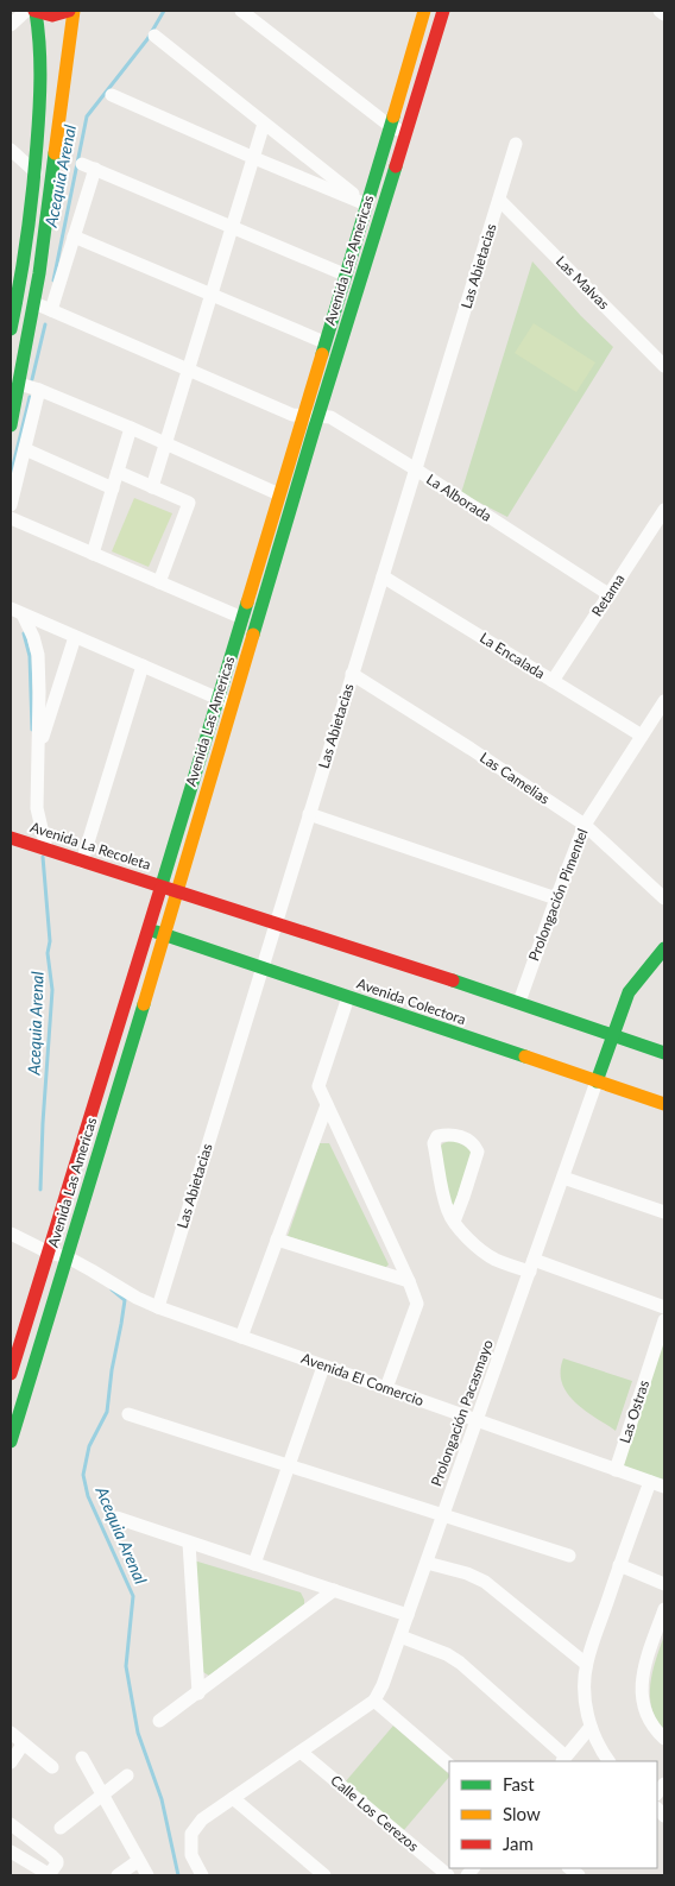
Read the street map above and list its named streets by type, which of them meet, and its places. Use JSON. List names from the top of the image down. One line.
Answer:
{"streets":{"street":["Avenida Las Americas","Las Abietacias","Las Malvas","La Alborada","Retama","La Encalada","Las Camelias","Avenida La Recoleta","Prolongación Pimentel","Avenida Colectora","Avenida El Comercio","Las Ostras","Prolongación Pacasmayo","Calle Los Cerezos"]},"crossings":[["Avenida Las Americas","La Alborada"],["Avenida Las Americas","Avenida La Recoleta"],["Avenida Las Americas","Avenida Colectora"],["Avenida Las Americas","Avenida El Comercio"],["Las Abietacias","Las Malvas"],["Las Abietacias","La Alborada"],["Las Abietacias","La Encalada"],["Las Abietacias","Las Camelias"],["Las Abietacias","Avenida Colectora"],["Las Abietacias","Avenida El Comercio"],["La Alborada","Retama"],["Retama","La Encalada"],["La Encalada","Prolongación Pimentel"],["Las Camelias","Prolongación Pimentel"],["Avenida Colectora","Prolongación Pacasmayo"],["Avenida El Comercio","Las Ostras"],["Avenida El Comercio","Prolongación Pacasmayo"]],"water":["Acequia Arenal"],"legend":["Fast","Slow","Jam"]}
